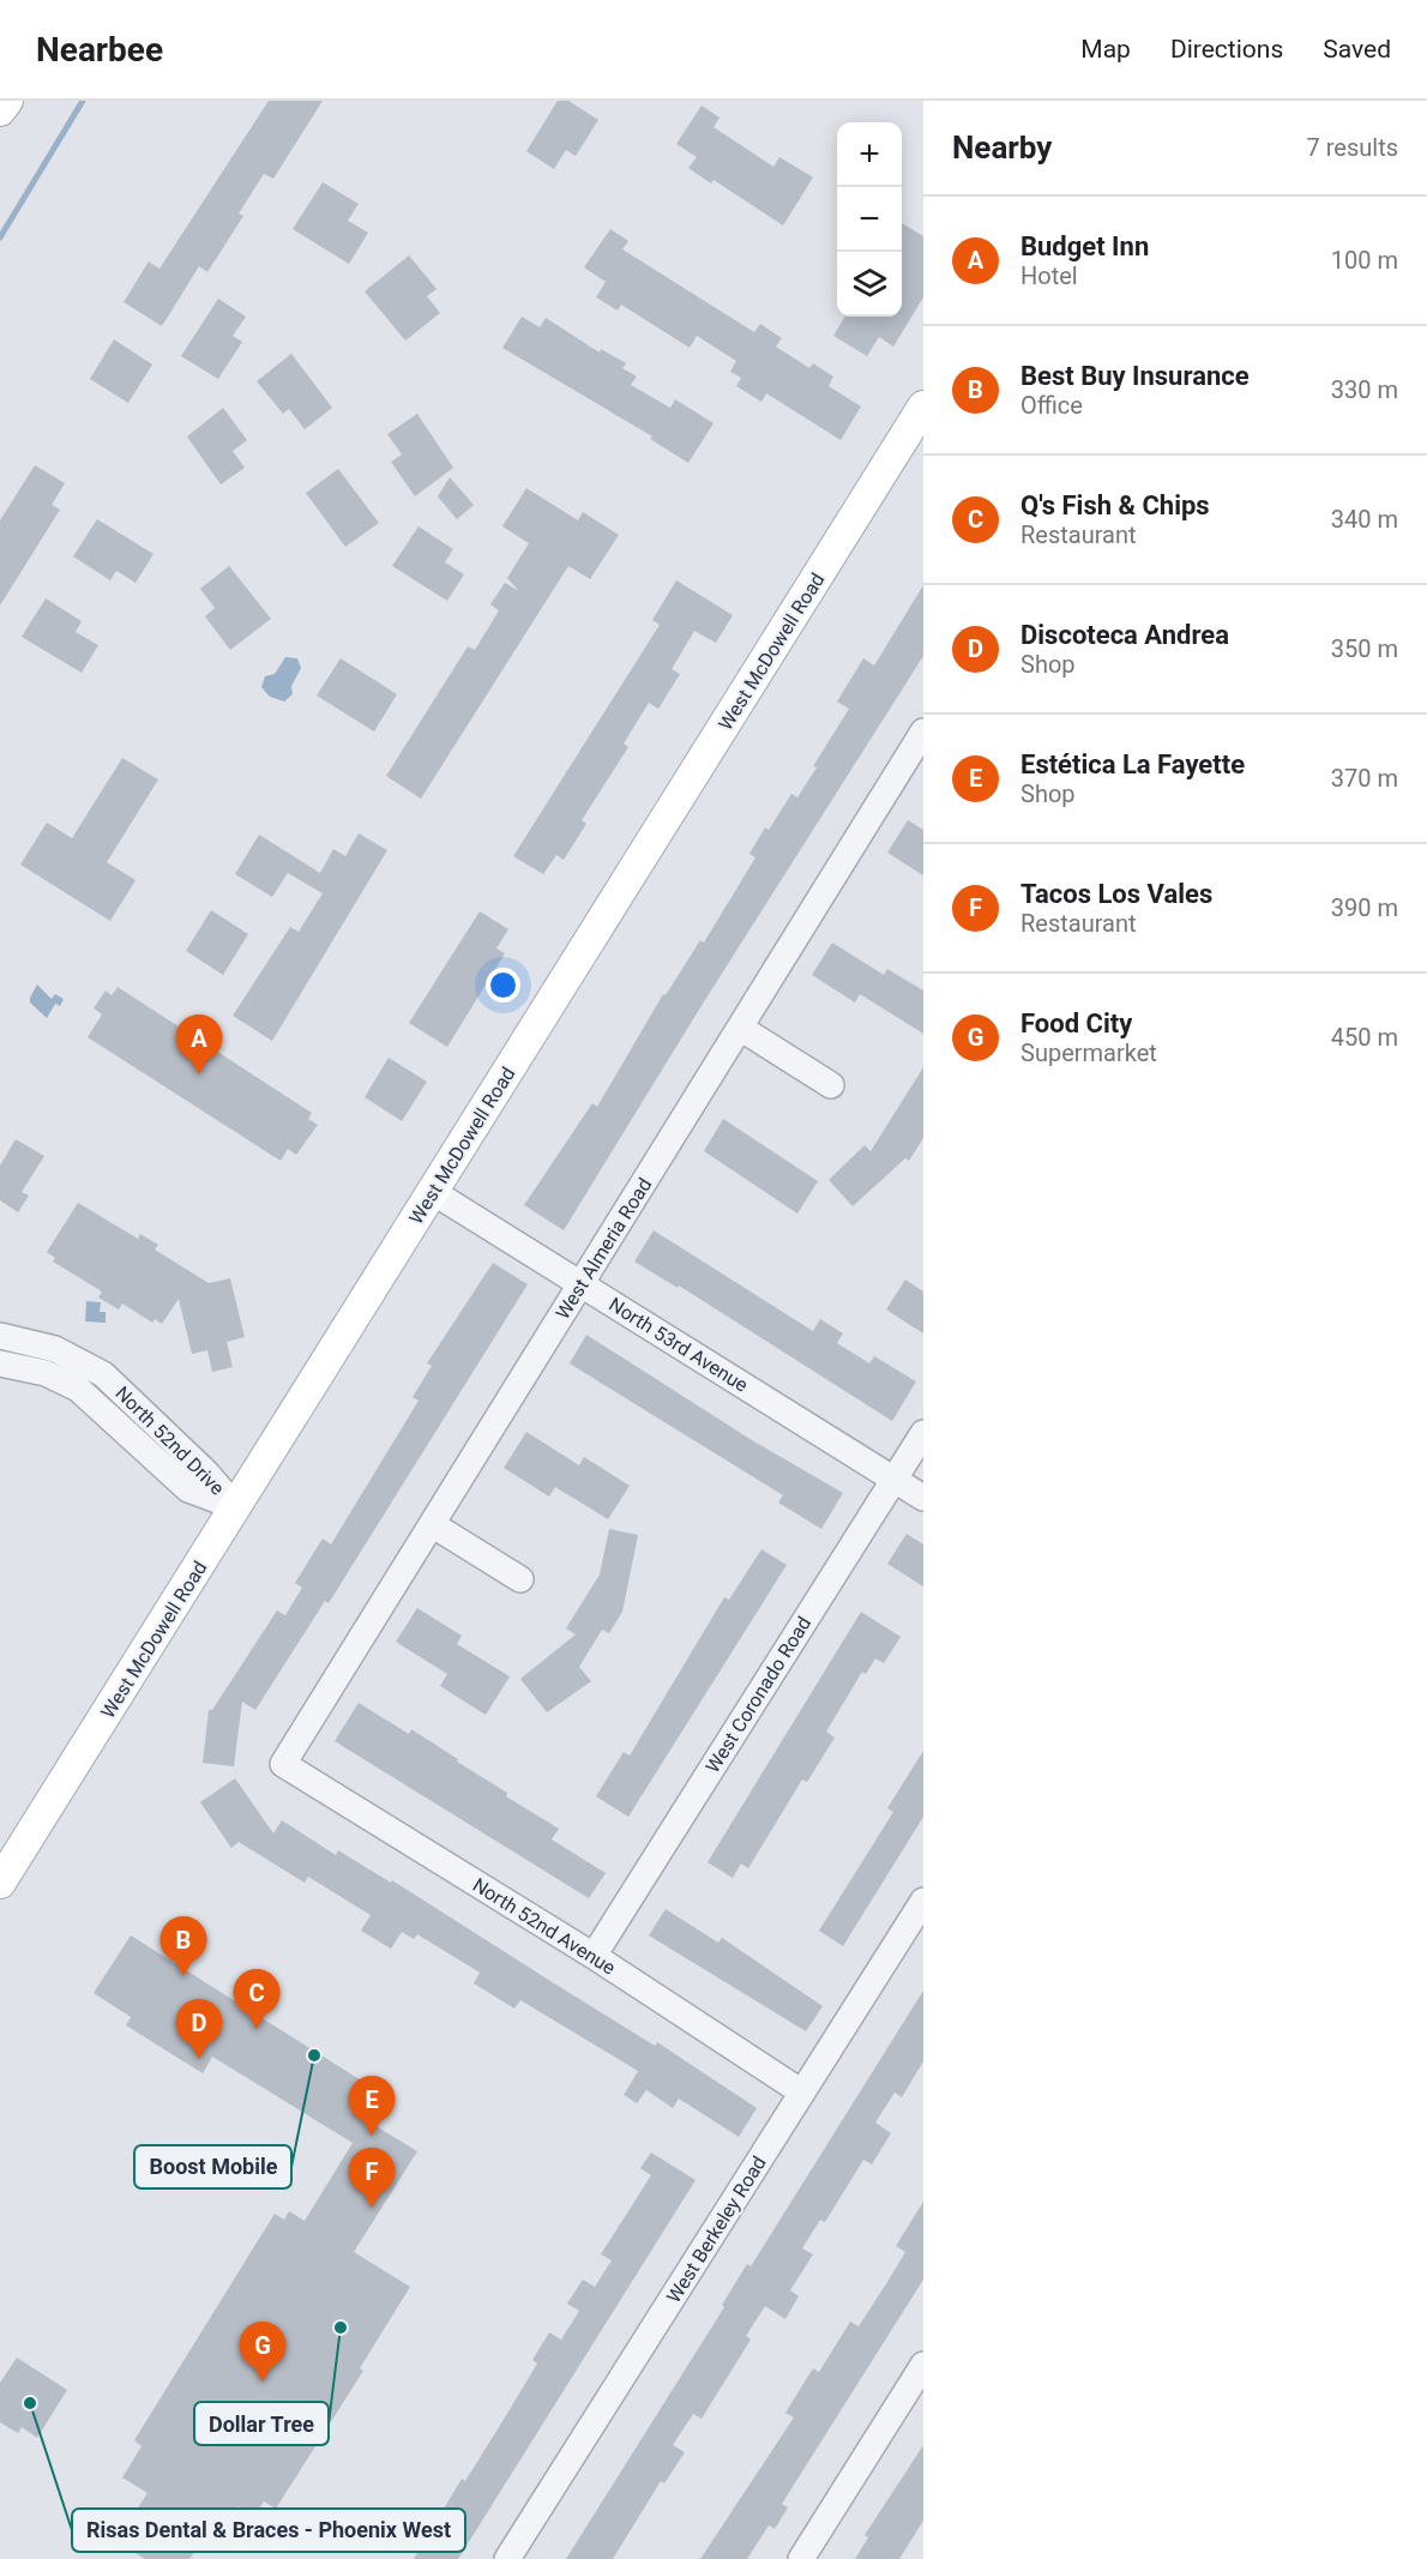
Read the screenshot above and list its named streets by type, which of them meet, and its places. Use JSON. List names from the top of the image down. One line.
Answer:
{"streets":{"main road":["West McDowell Road"],"street":["West Almeria Road","North 53rd Avenue","North 52nd Drive","West Coronado Road","North 52nd Avenue","West Berkeley Road"]},"crossings":[["West McDowell Road","North 53rd Avenue"],["West McDowell Road","North 52nd Drive"],["West Almeria Road","North 53rd Avenue"],["West Almeria Road","North 52nd Avenue"],["North 53rd Avenue","West Coronado Road"],["West Coronado Road","North 52nd Avenue"],["North 52nd Avenue","West Berkeley Road"]],"places":["Boost Mobile","Dollar Tree","Risas Dental & Braces - Phoenix West"],"page":{"header":"Nearbee","nav":["Map","Directions","Saved"],"heading":["Nearby","7 results"],"map_buttons":["+","−"],"list":[{"mark":"A","name":"Budget Inn","note":"Hotel","value":"100 m"},{"mark":"B","name":"Best Buy Insurance","note":"Office","value":"330 m"},{"mark":"C","name":"Q's Fish & Chips","note":"Restaurant","value":"340 m"},{"mark":"D","name":"Discoteca Andrea","note":"Shop","value":"350 m"},{"mark":"E","name":"Estética La Fayette","note":"Shop","value":"370 m"},{"mark":"F","name":"Tacos Los Vales","note":"Restaurant","value":"390 m"},{"mark":"G","name":"Food City","note":"Supermarket","value":"450 m"}],"pins":["A","B","C","D","E","F","G"]}}
